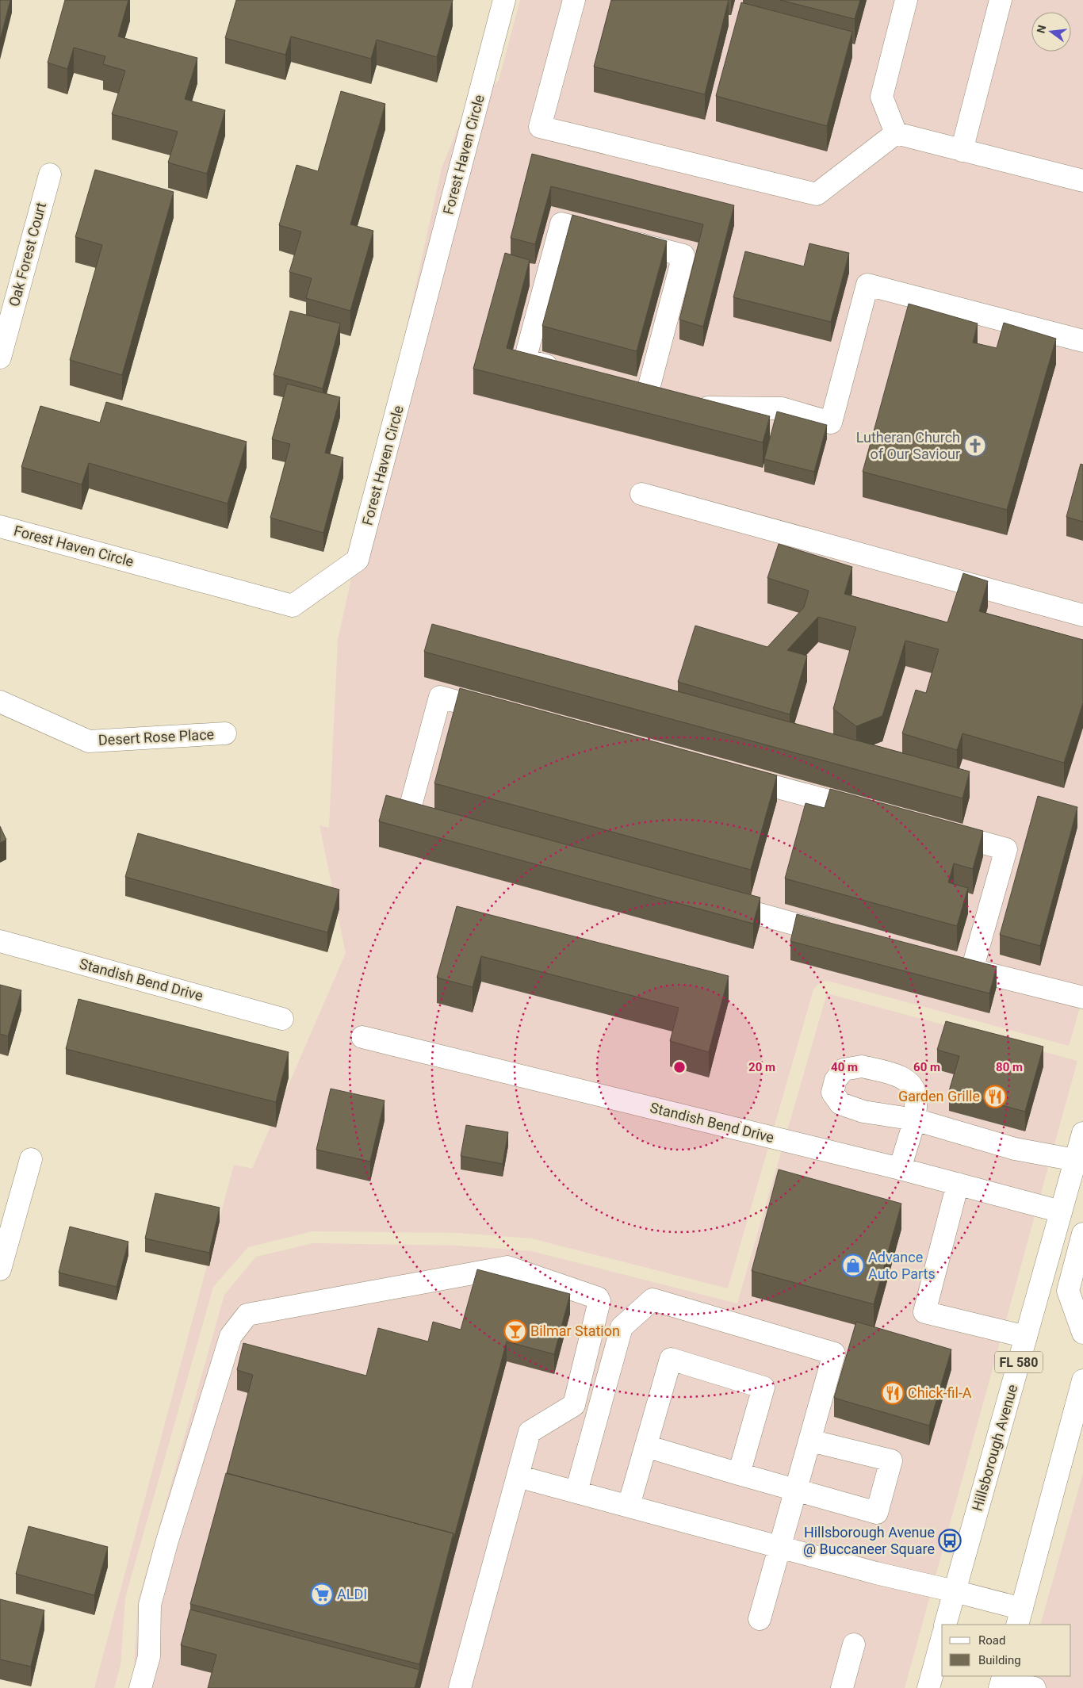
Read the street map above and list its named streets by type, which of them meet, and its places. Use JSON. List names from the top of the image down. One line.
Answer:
{"streets":{"street":["Forest Haven Circle","Oak Forest Court","Desert Rose Place","Standish Bend Drive","FL 580","Hillsborough Avenue"]},"crossings":[["Standish Bend Drive","Hillsborough Avenue"]],"places":{"church":["Lutheran Church of Our Saviour"],"restaurant":["Garden Grille","Chick-fil-A"],"shop":["Advance Auto Parts"],"bar":["Bilmar Station"],"bus stop":["Hillsborough Avenue @ Buccaneer Square"],"supermarket":["ALDI"]},"legend":["Road","Building"],"north":"left","rings":["20 m","40 m","60 m","80 m"]}
